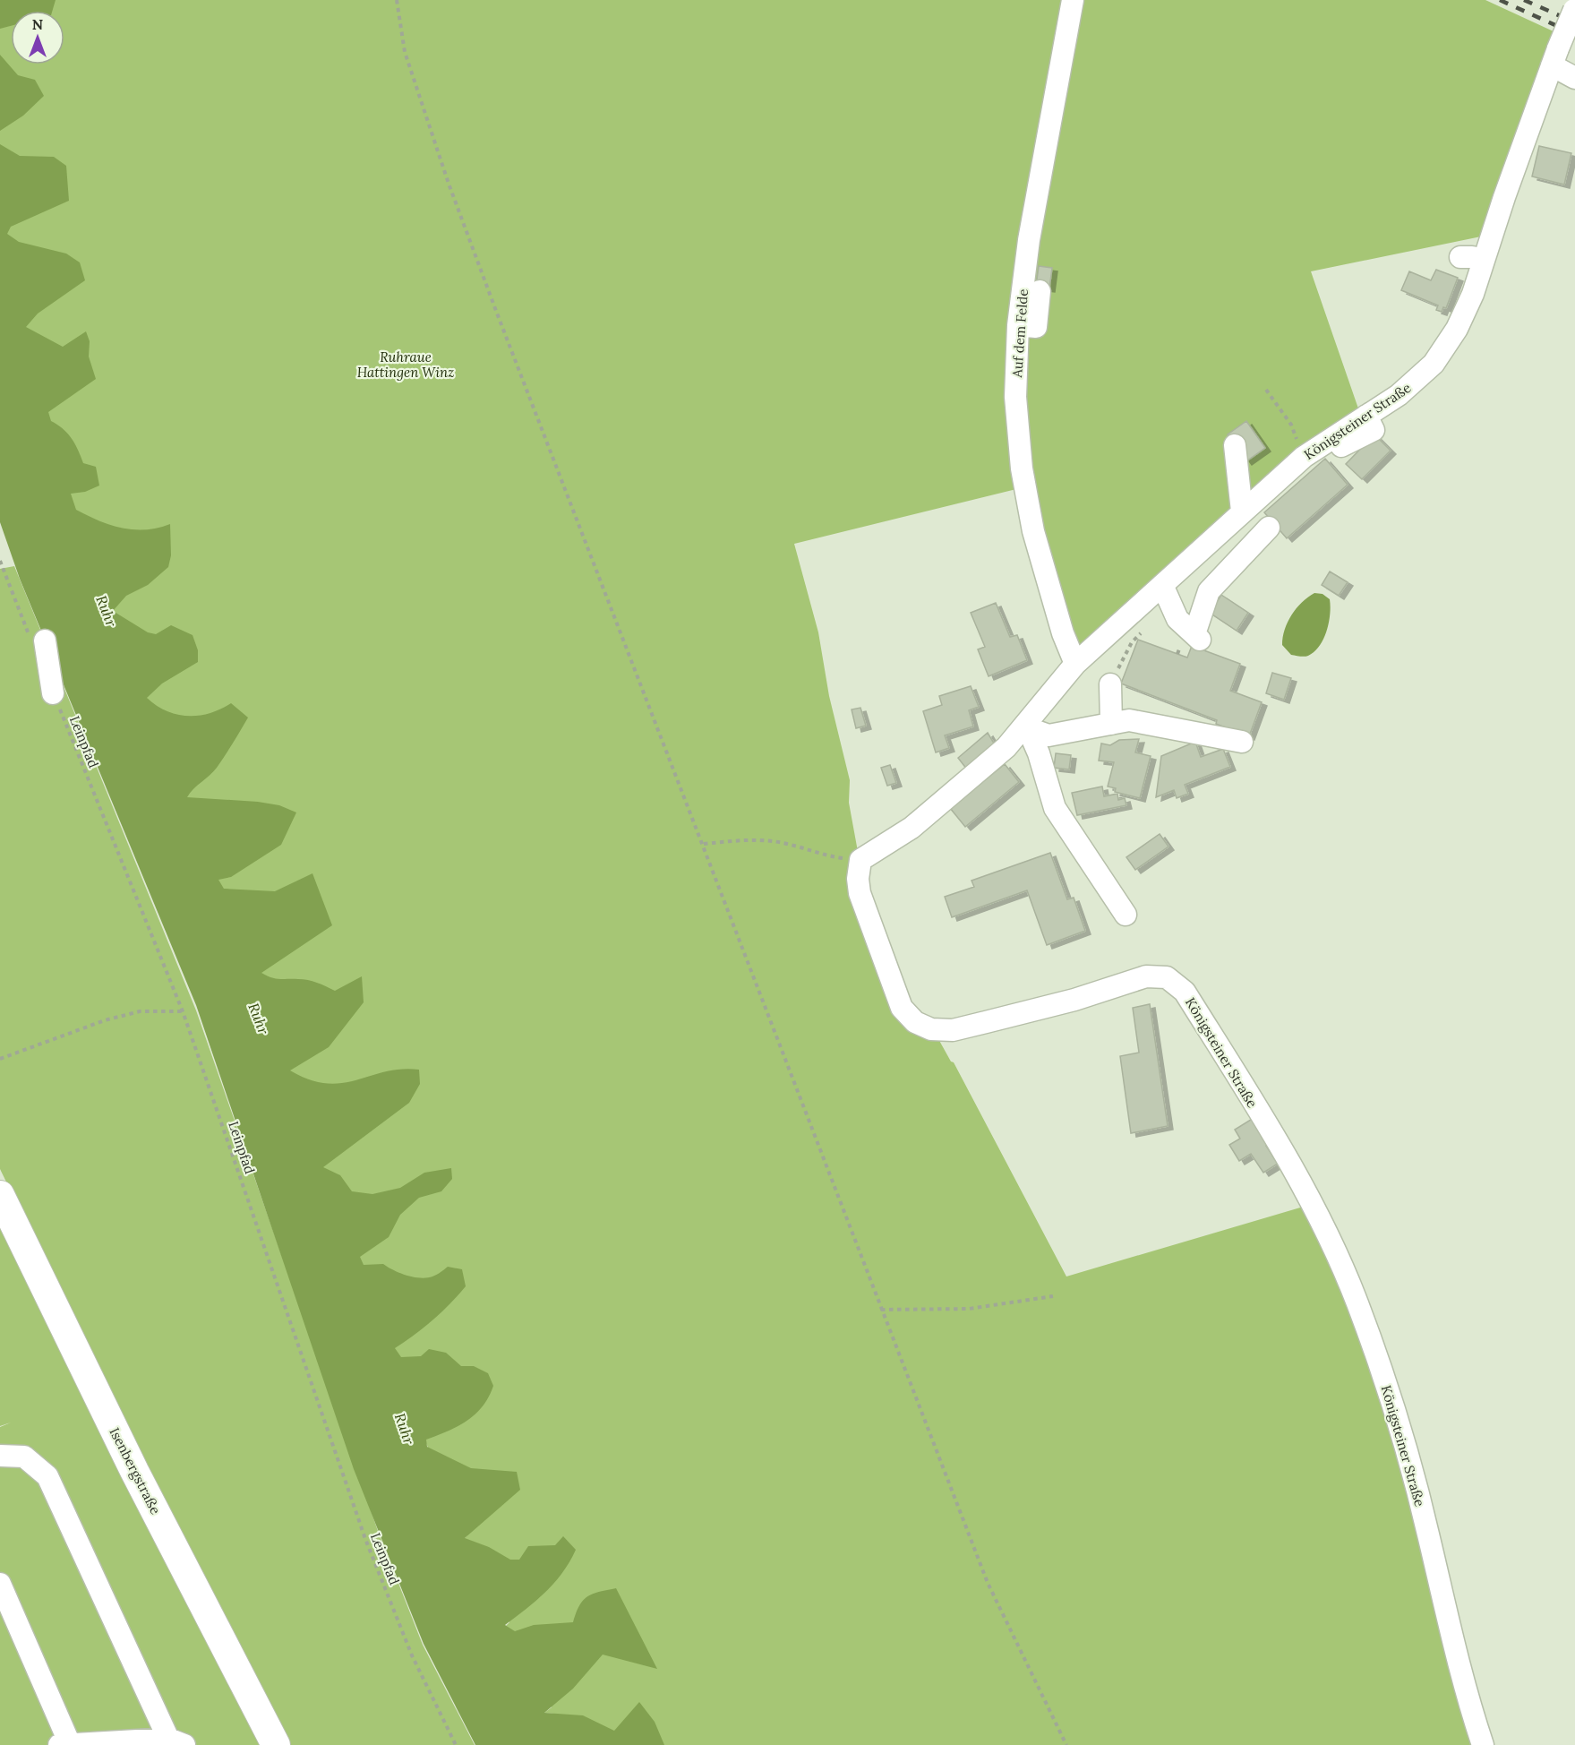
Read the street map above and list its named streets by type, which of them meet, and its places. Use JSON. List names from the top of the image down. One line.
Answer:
{"streets":{"main road":["Isenbergstraße"],"street":["Auf dem Felde","Königsteiner Straße"],"path":["Leinpfad"]},"crossings":[["Auf dem Felde","Königsteiner Straße"]],"water":["Ruhr"],"parks":["Ruhraue Hattingen Winz"],"north":"top"}
